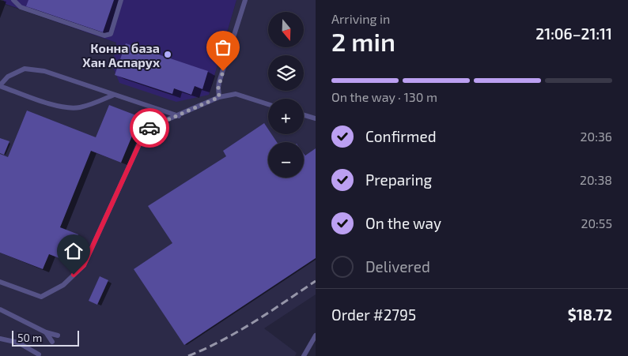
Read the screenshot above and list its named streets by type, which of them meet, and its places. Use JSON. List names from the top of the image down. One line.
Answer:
{"places":["Конна база Хан Аспарух"],"scale_bar":"50 m","north":"bottom","page":{"heading":["2 min","Arriving in","21:06–21:11"],"panel":["Order #2795","$18.72"],"map_buttons":["+","−"],"bar":"On the way · 130 m","list":[["Confirmed","20:36"],["Preparing","20:38"],["On the way","20:55"],"Delivered"],"scale":"50 m"}}
